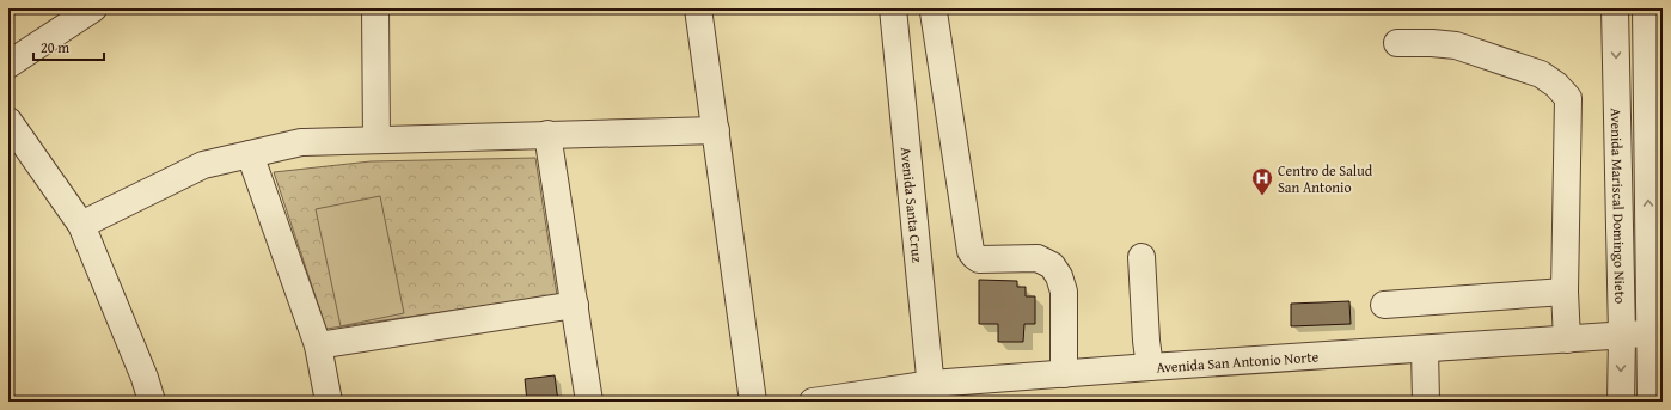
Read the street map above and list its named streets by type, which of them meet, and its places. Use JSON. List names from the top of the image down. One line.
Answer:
{"streets":{"street":["Avenida Santa Cruz","Avenida Mariscal Domingo Nieto","Avenida San Antonio Norte"]},"crossings":[["Avenida Santa Cruz","Avenida San Antonio Norte"],["Avenida Mariscal Domingo Nieto","Avenida San Antonio Norte"]],"places":{"hospital":["Centro de Salud San Antonio"]},"scale_bar":"20 m"}
